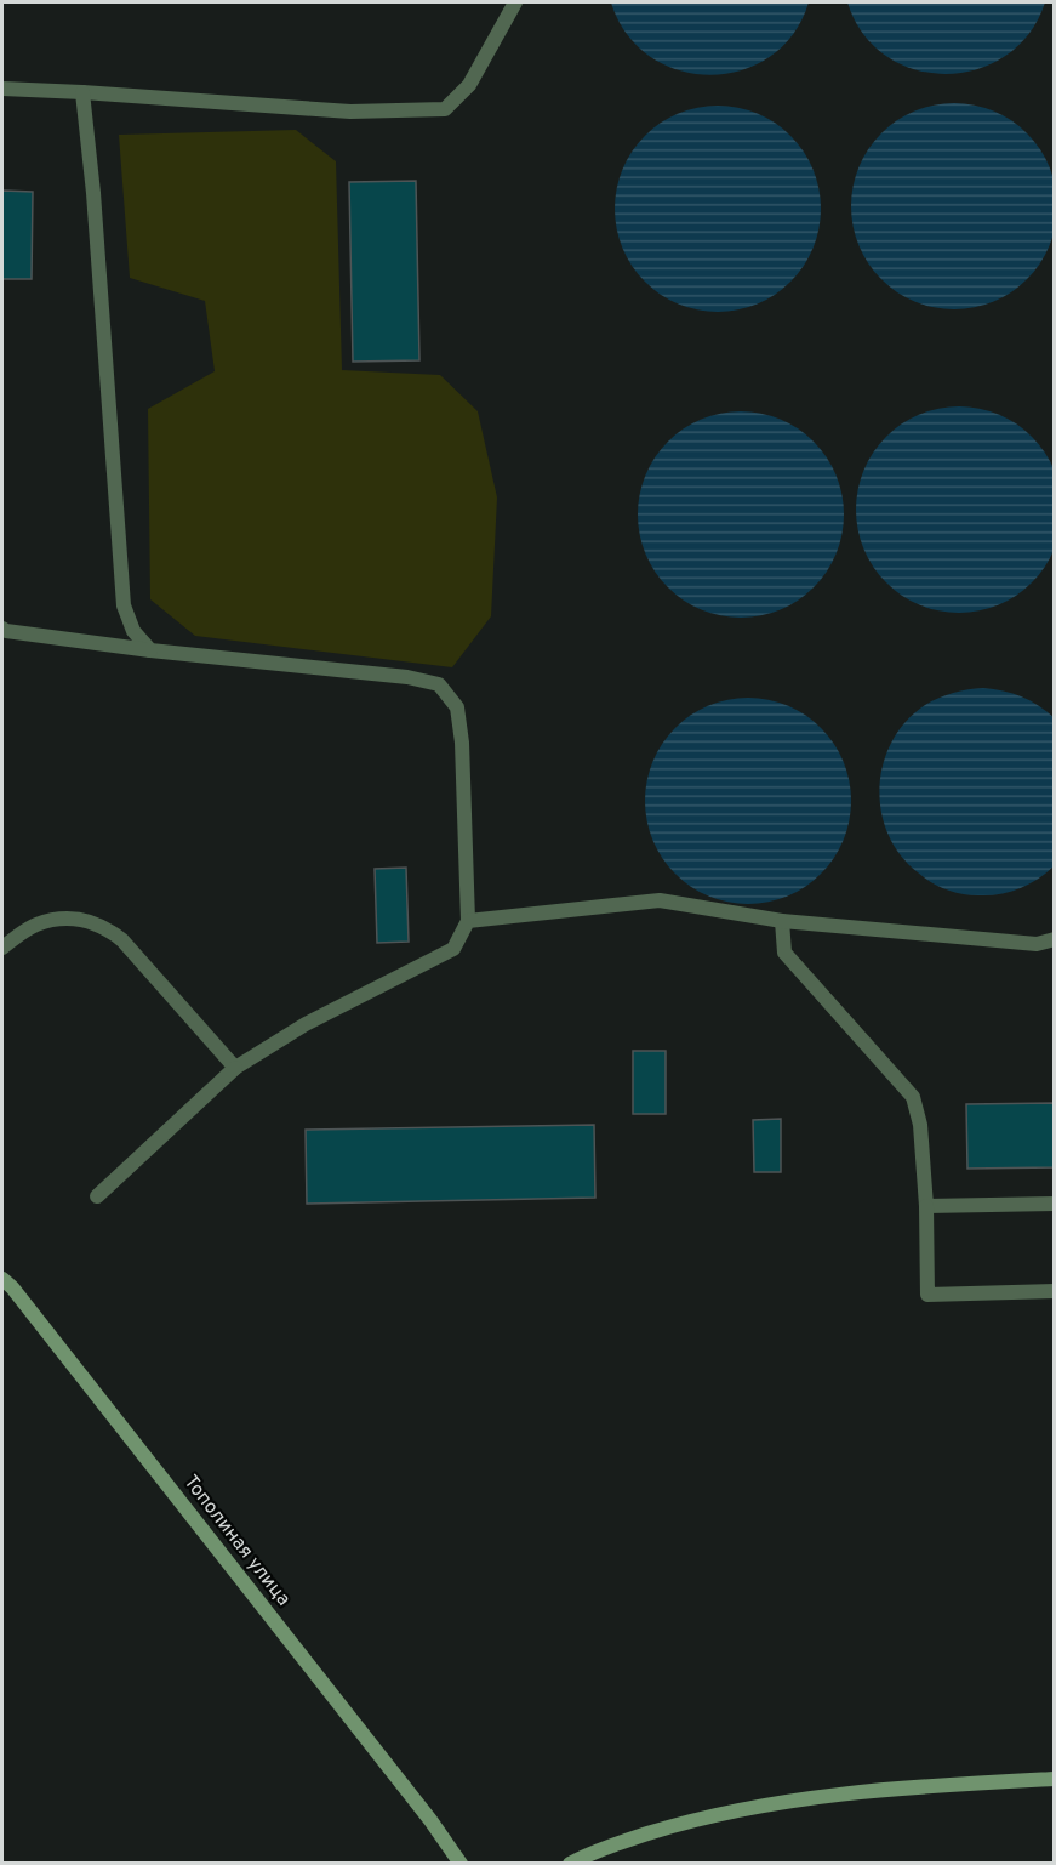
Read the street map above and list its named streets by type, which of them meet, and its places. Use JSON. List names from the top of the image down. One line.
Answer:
{"streets":{"main road":["Тополиная улица"]}}
